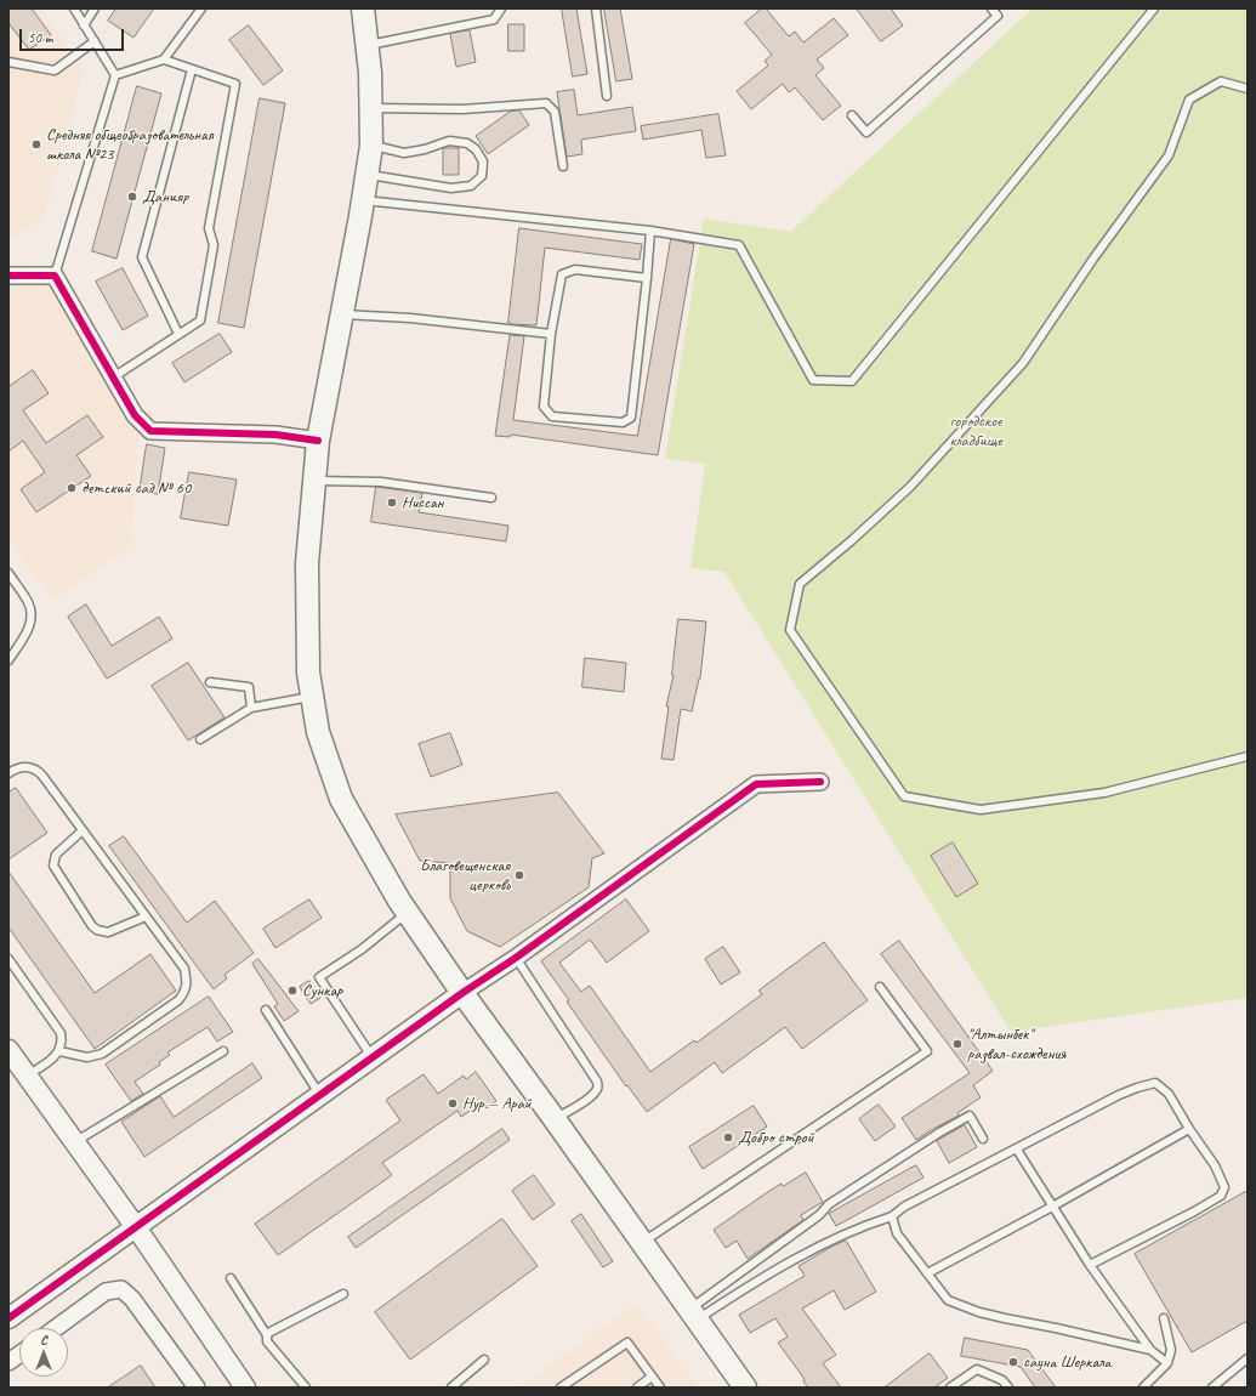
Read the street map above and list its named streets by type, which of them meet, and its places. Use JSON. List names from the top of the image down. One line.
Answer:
{"parks":["городское кладбище"],"places":["Средняя общеобразовательная школа №23","Данияр","детский сад № 60","Ниссан","Благовещенская церковь","Сункар","\"Алтынбек\" развал-схождения","Нур — Арай","Добро строй","сауна Шеркала"],"scale_bar":"50 m","north":"top"}
